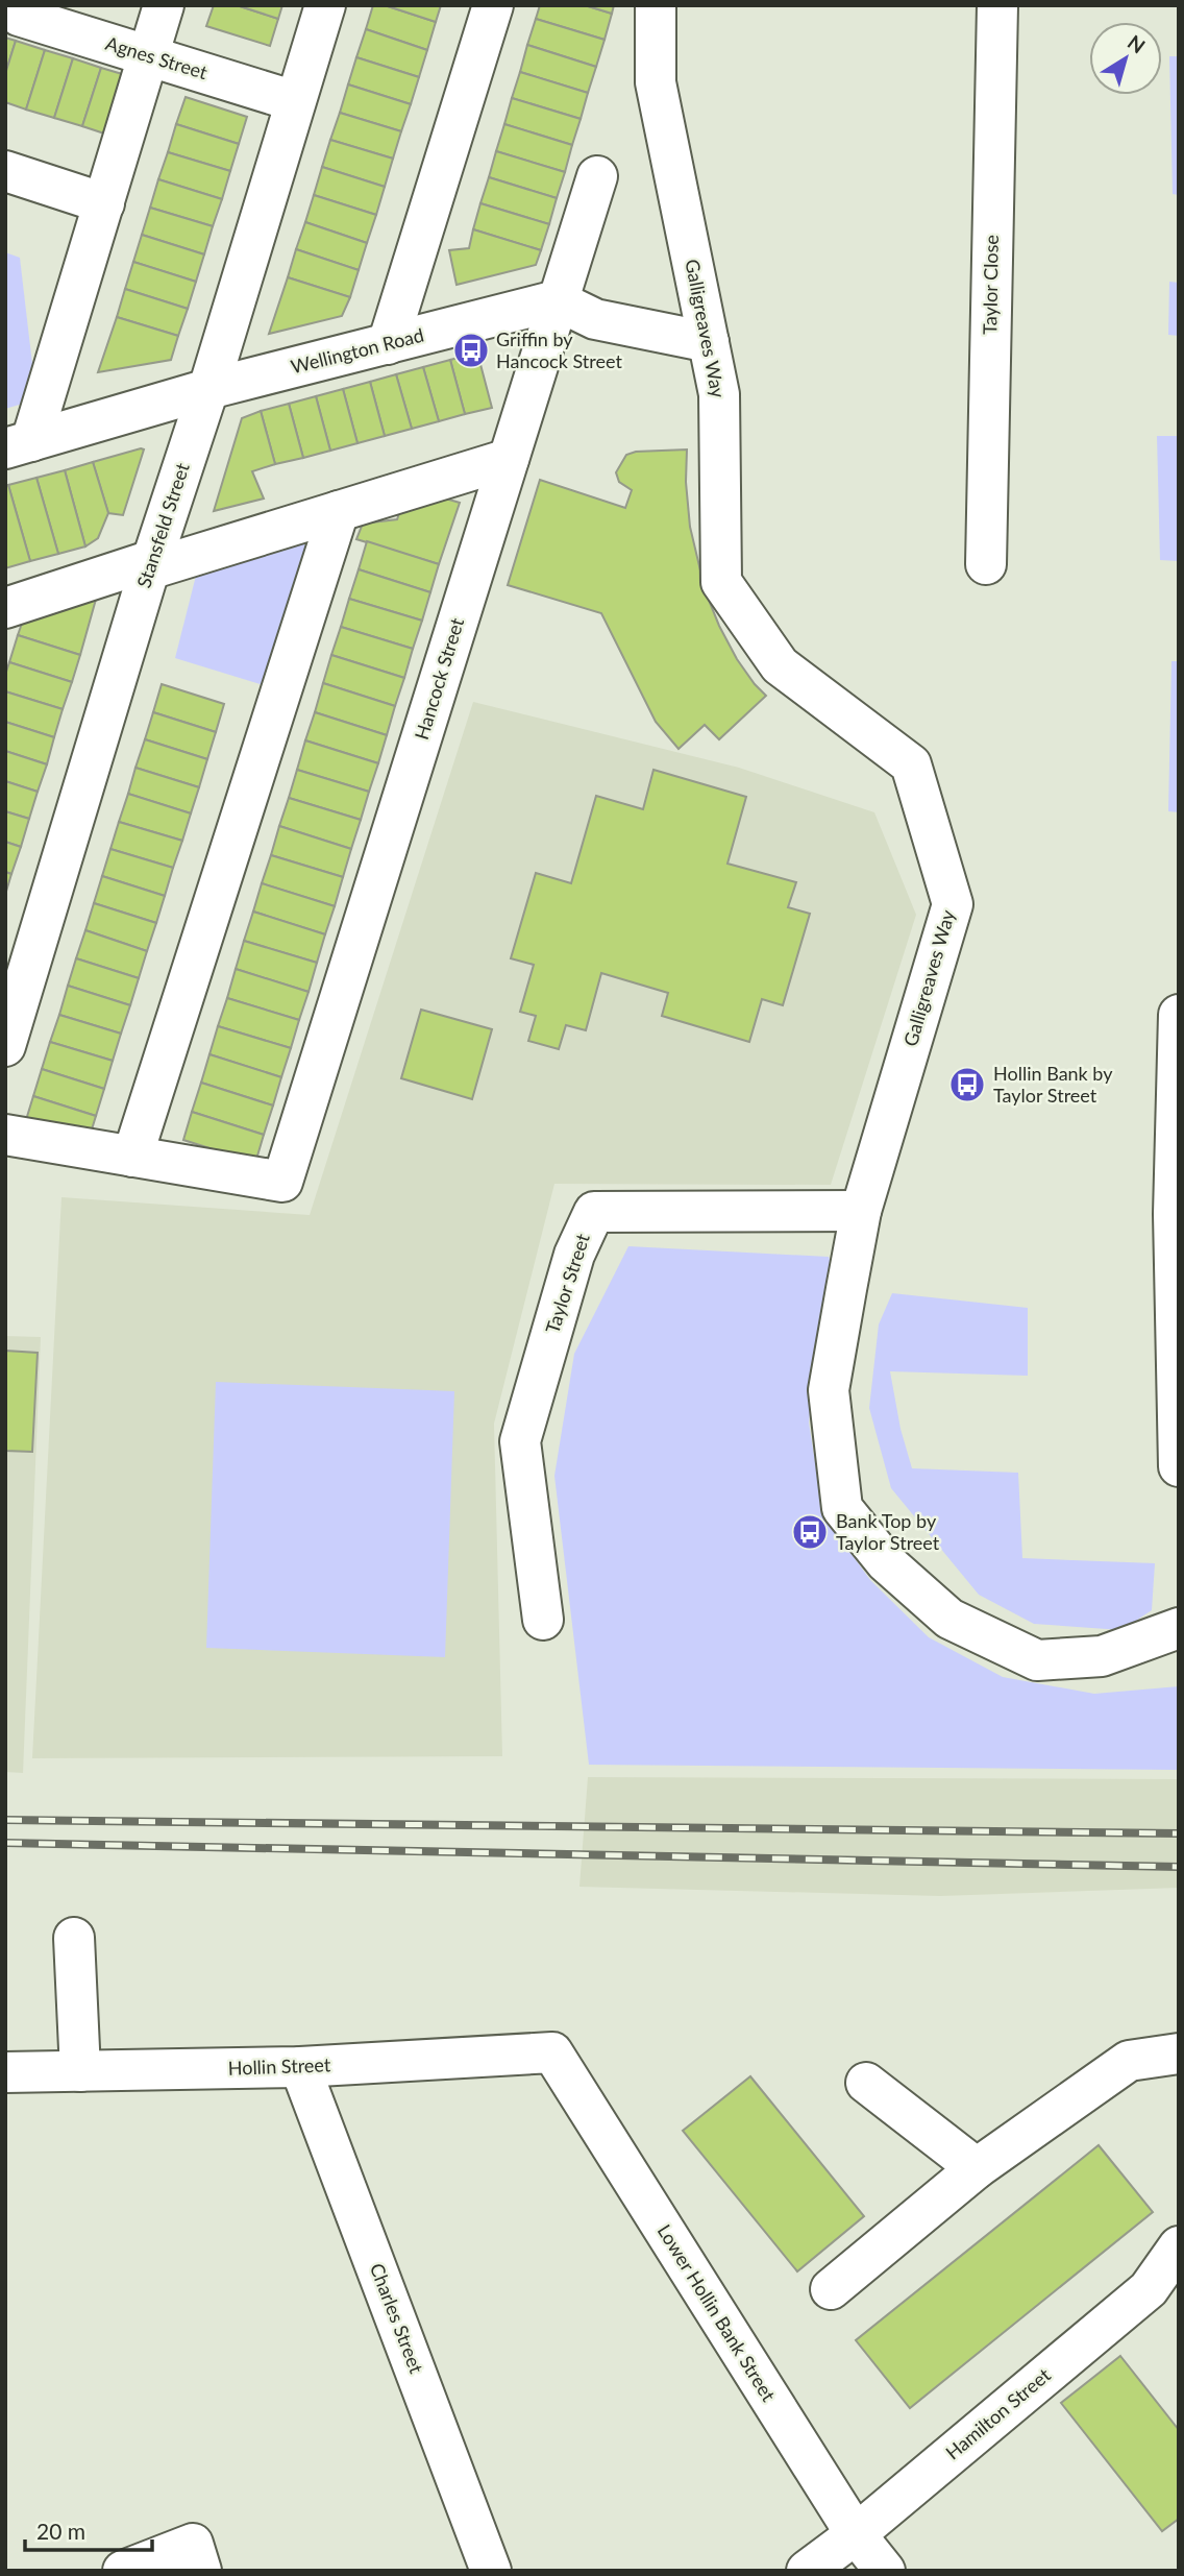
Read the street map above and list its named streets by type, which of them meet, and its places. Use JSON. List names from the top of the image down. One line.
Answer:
{"streets":{"street":["Agnes Street","Taylor Close","Galligreaves Way","Wellington Road","Stansfeld Street","Hancock Street","Taylor Street","Hollin Street","Lower Hollin Bank Street","Charles Street","Hamilton Street"]},"crossings":[["Agnes Street","Stansfeld Street"],["Galligreaves Way","Taylor Street"],["Wellington Road","Stansfeld Street"],["Wellington Road","Hancock Street"],["Hollin Street","Lower Hollin Bank Street"],["Hollin Street","Charles Street"],["Lower Hollin Bank Street","Hamilton Street"]],"places":{"bus stop":["Griffin by Hancock Street","Hollin Bank by Taylor Street","Bank Top by Taylor Street"]},"scale_bar":"20 m","north":"top right"}
